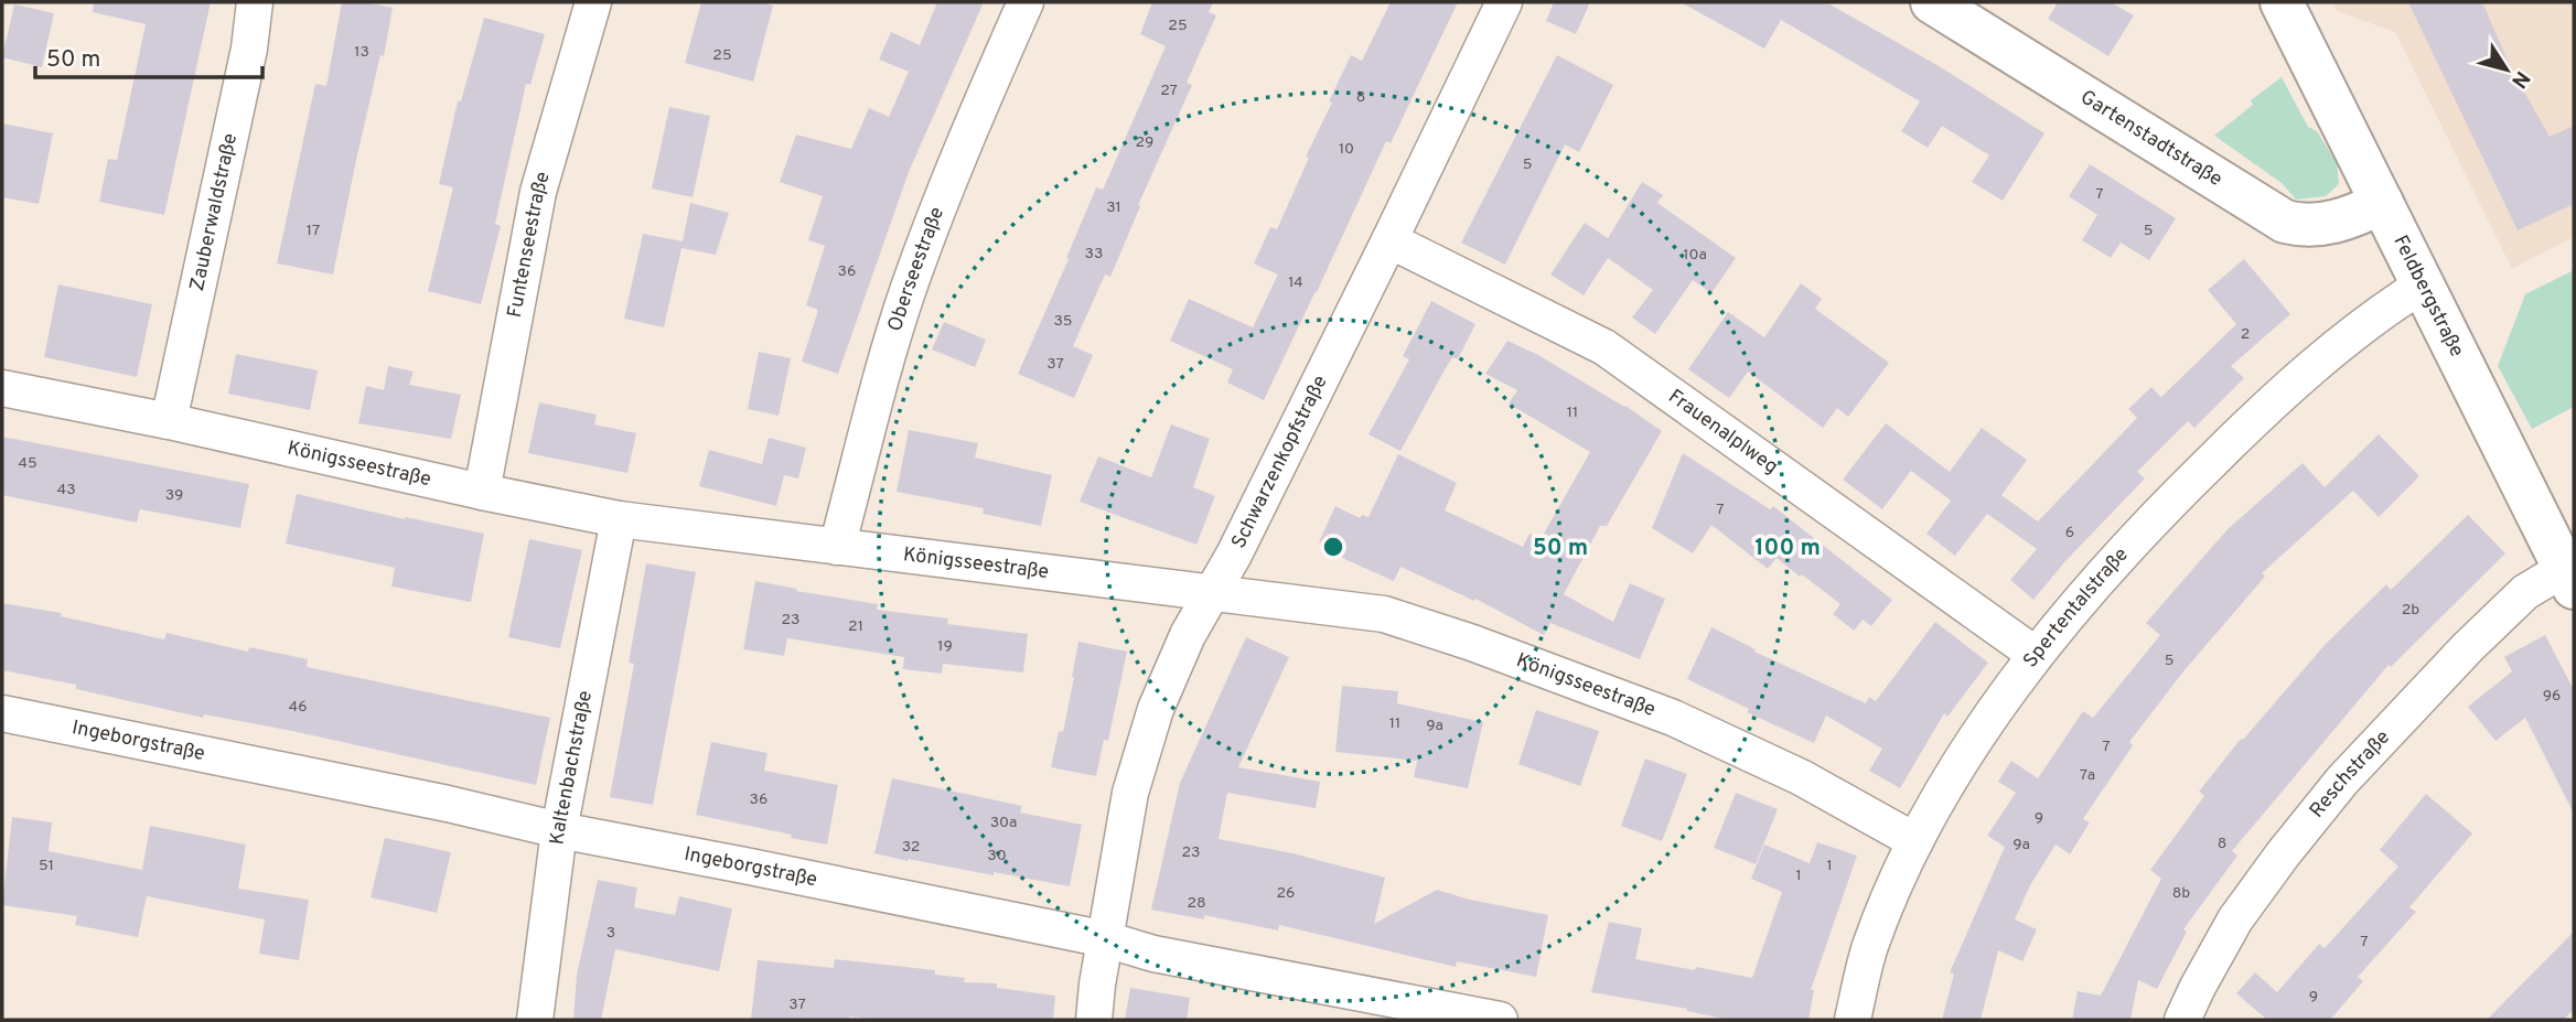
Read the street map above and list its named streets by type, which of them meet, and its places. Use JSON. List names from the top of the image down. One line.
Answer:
{"streets":{"street":["Gartenstadtstraße","Zauberwaldstraße","Funtenseestraße","Oberseestraße","Feldbergstraße","Frauenalplweg","Schwarzenkopfstraße","Königsseestraße","Spertentalstraße","Ingeborgstraße","Kaltenbachstraße","Reschstraße"]},"crossings":[["Gartenstadtstraße","Feldbergstraße"],["Zauberwaldstraße","Königsseestraße"],["Funtenseestraße","Königsseestraße"],["Oberseestraße","Königsseestraße"],["Feldbergstraße","Spertentalstraße"],["Feldbergstraße","Reschstraße"],["Frauenalplweg","Schwarzenkopfstraße"],["Frauenalplweg","Spertentalstraße"],["Schwarzenkopfstraße","Königsseestraße"],["Schwarzenkopfstraße","Ingeborgstraße"],["Königsseestraße","Spertentalstraße"],["Königsseestraße","Kaltenbachstraße"],["Ingeborgstraße","Kaltenbachstraße"]],"house_numbers":["25","13","25","27","8","29","10","5","7","31","17","5","33","10a","36","14","35","2","37","11","45","43","39","7","6","2b","23","21","19","5","96","46","11","9a","7","7a","36","9","30a","8","9a","32","23","30","51","1","1","26","8b","28","3","7","9","37"],"scale_bar":"50 m","north":"bottom right","rings":["50 m","100 m"]}
